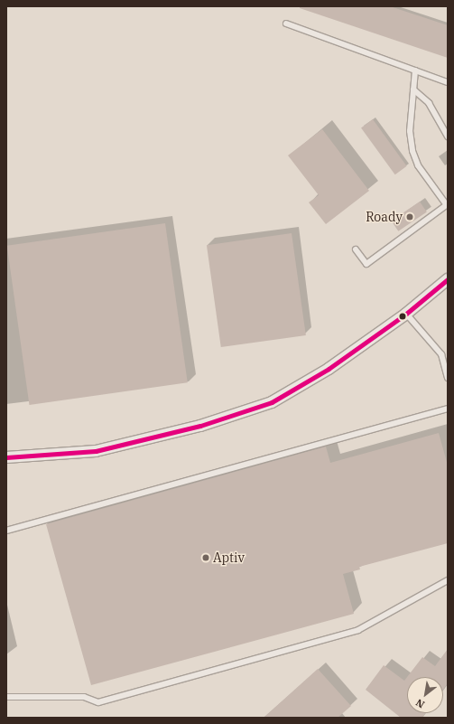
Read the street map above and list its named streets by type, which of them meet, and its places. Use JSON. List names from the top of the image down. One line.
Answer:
{"places":["Roady","Aptiv"],"north":"bottom left"}
